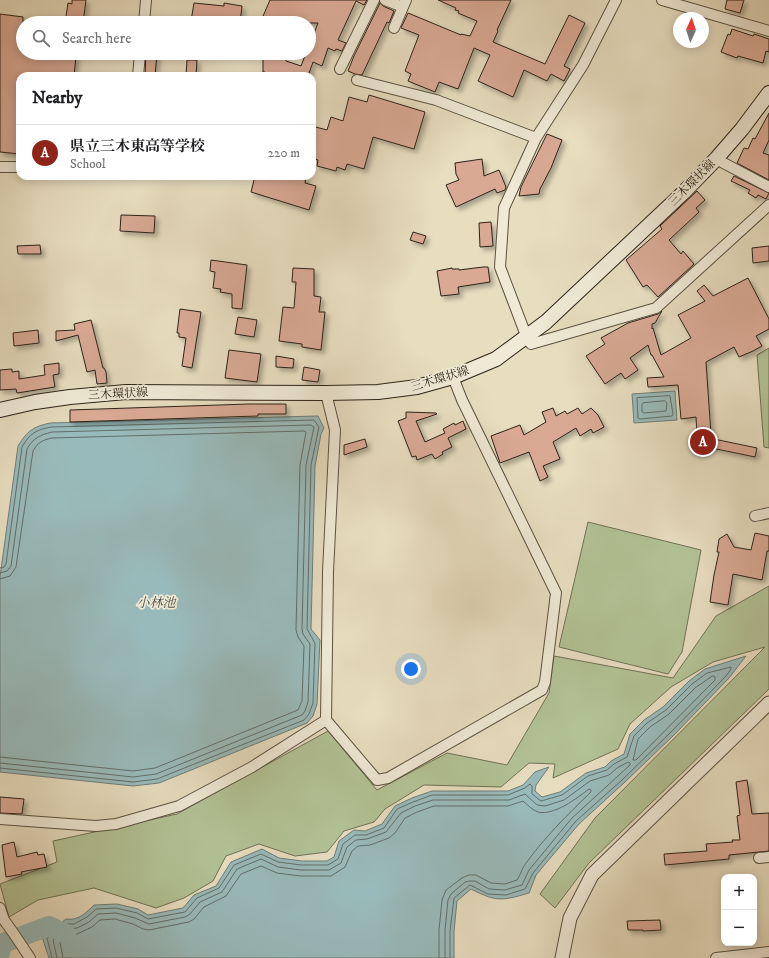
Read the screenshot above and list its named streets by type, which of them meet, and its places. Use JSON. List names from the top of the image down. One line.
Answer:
{"streets":{"main road":["三木環状線"]},"water":["小林池"],"north":"top","page":{"search":"Search here","heading":"Nearby","list":[{"mark":"A","name":"県立三木東高等学校","note":"School","value":"220 m"}],"pins":"A","map_buttons":["+","−"]}}
